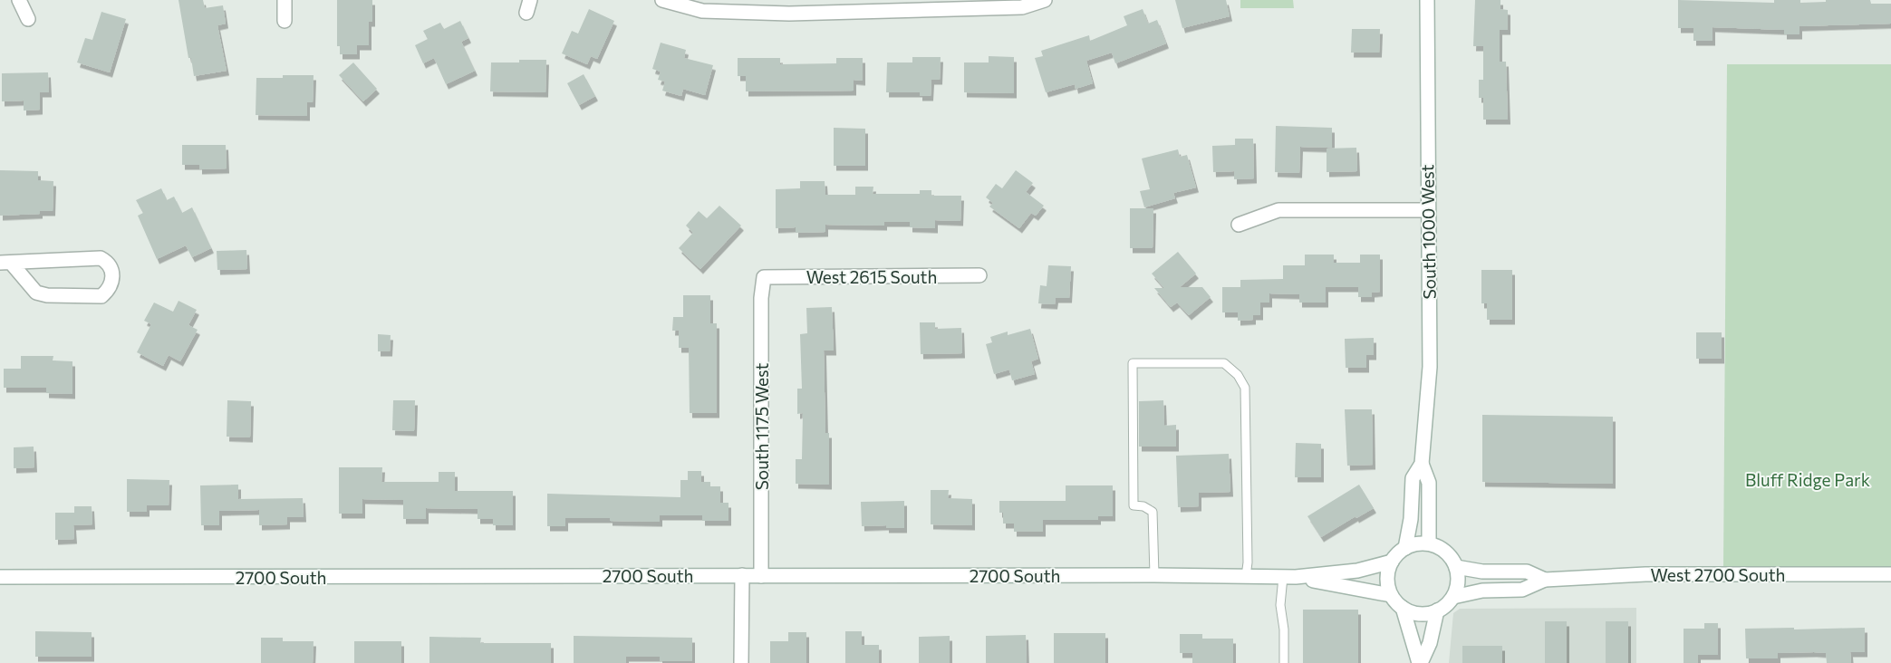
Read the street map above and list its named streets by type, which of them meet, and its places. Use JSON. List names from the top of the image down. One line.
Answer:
{"streets":{"main road":["South 1000 West","West 2615 South","South 1175 West","West 2700 South","2700 South"]},"crossings":[["South 1000 West","West 2700 South"],["West 2615 South","South 1175 West"],["South 1175 West","2700 South"]],"parks":["Bluff Ridge Park"]}
